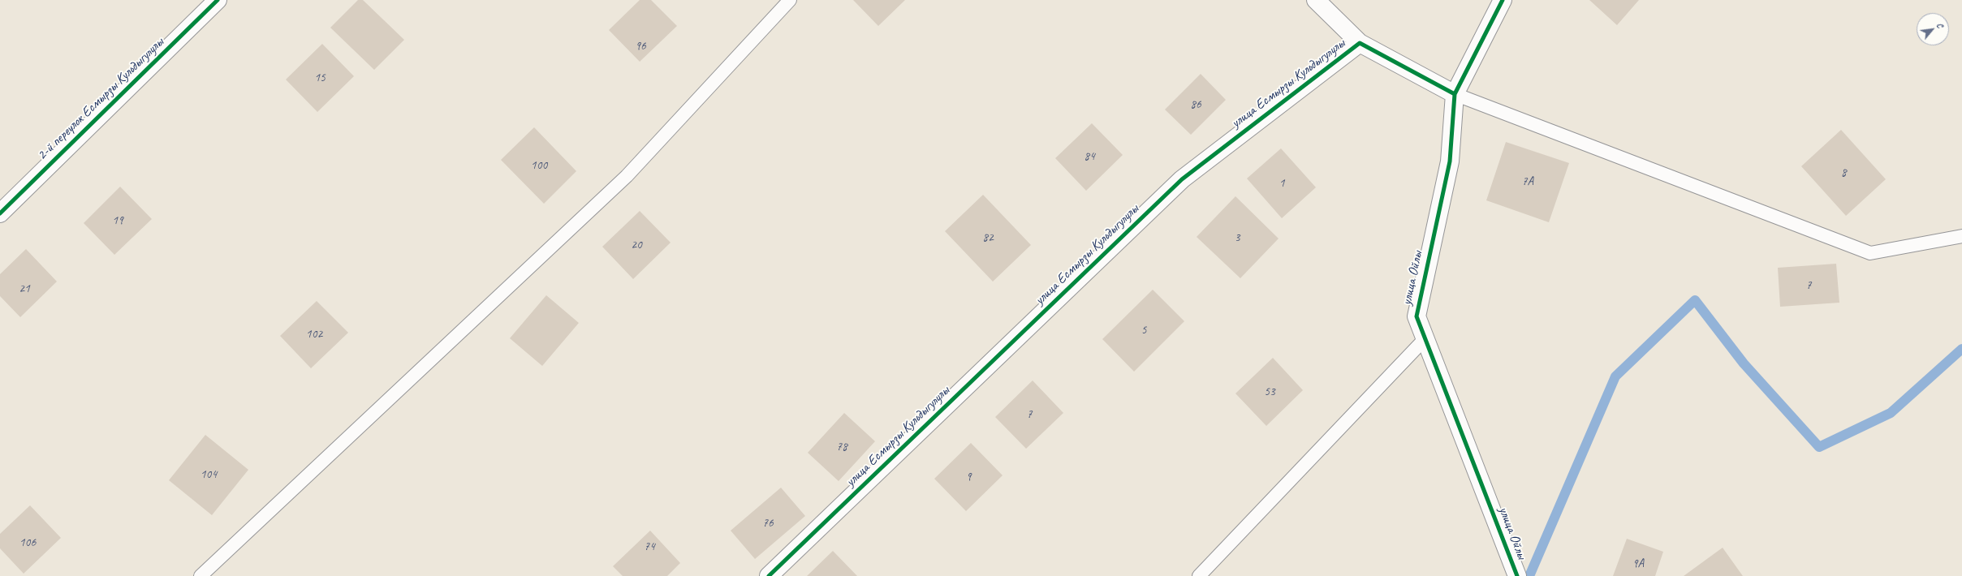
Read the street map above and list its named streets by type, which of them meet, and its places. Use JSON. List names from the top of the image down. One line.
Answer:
{"streets":{"street":["улица Есмырзы Кульдыгулулы","2-й переулок Есмырзы Кульдыгулулы","улица Ойлы"]},"crossings":[["улица Есмырзы Кульдыгулулы","улица Ойлы"]],"house_numbers":["96","15","86","84","100","8","7А","1","19","82","3","20","7","21","5","102","53","7","78","104","9","76","106","74","9А"],"north":"top right"}
